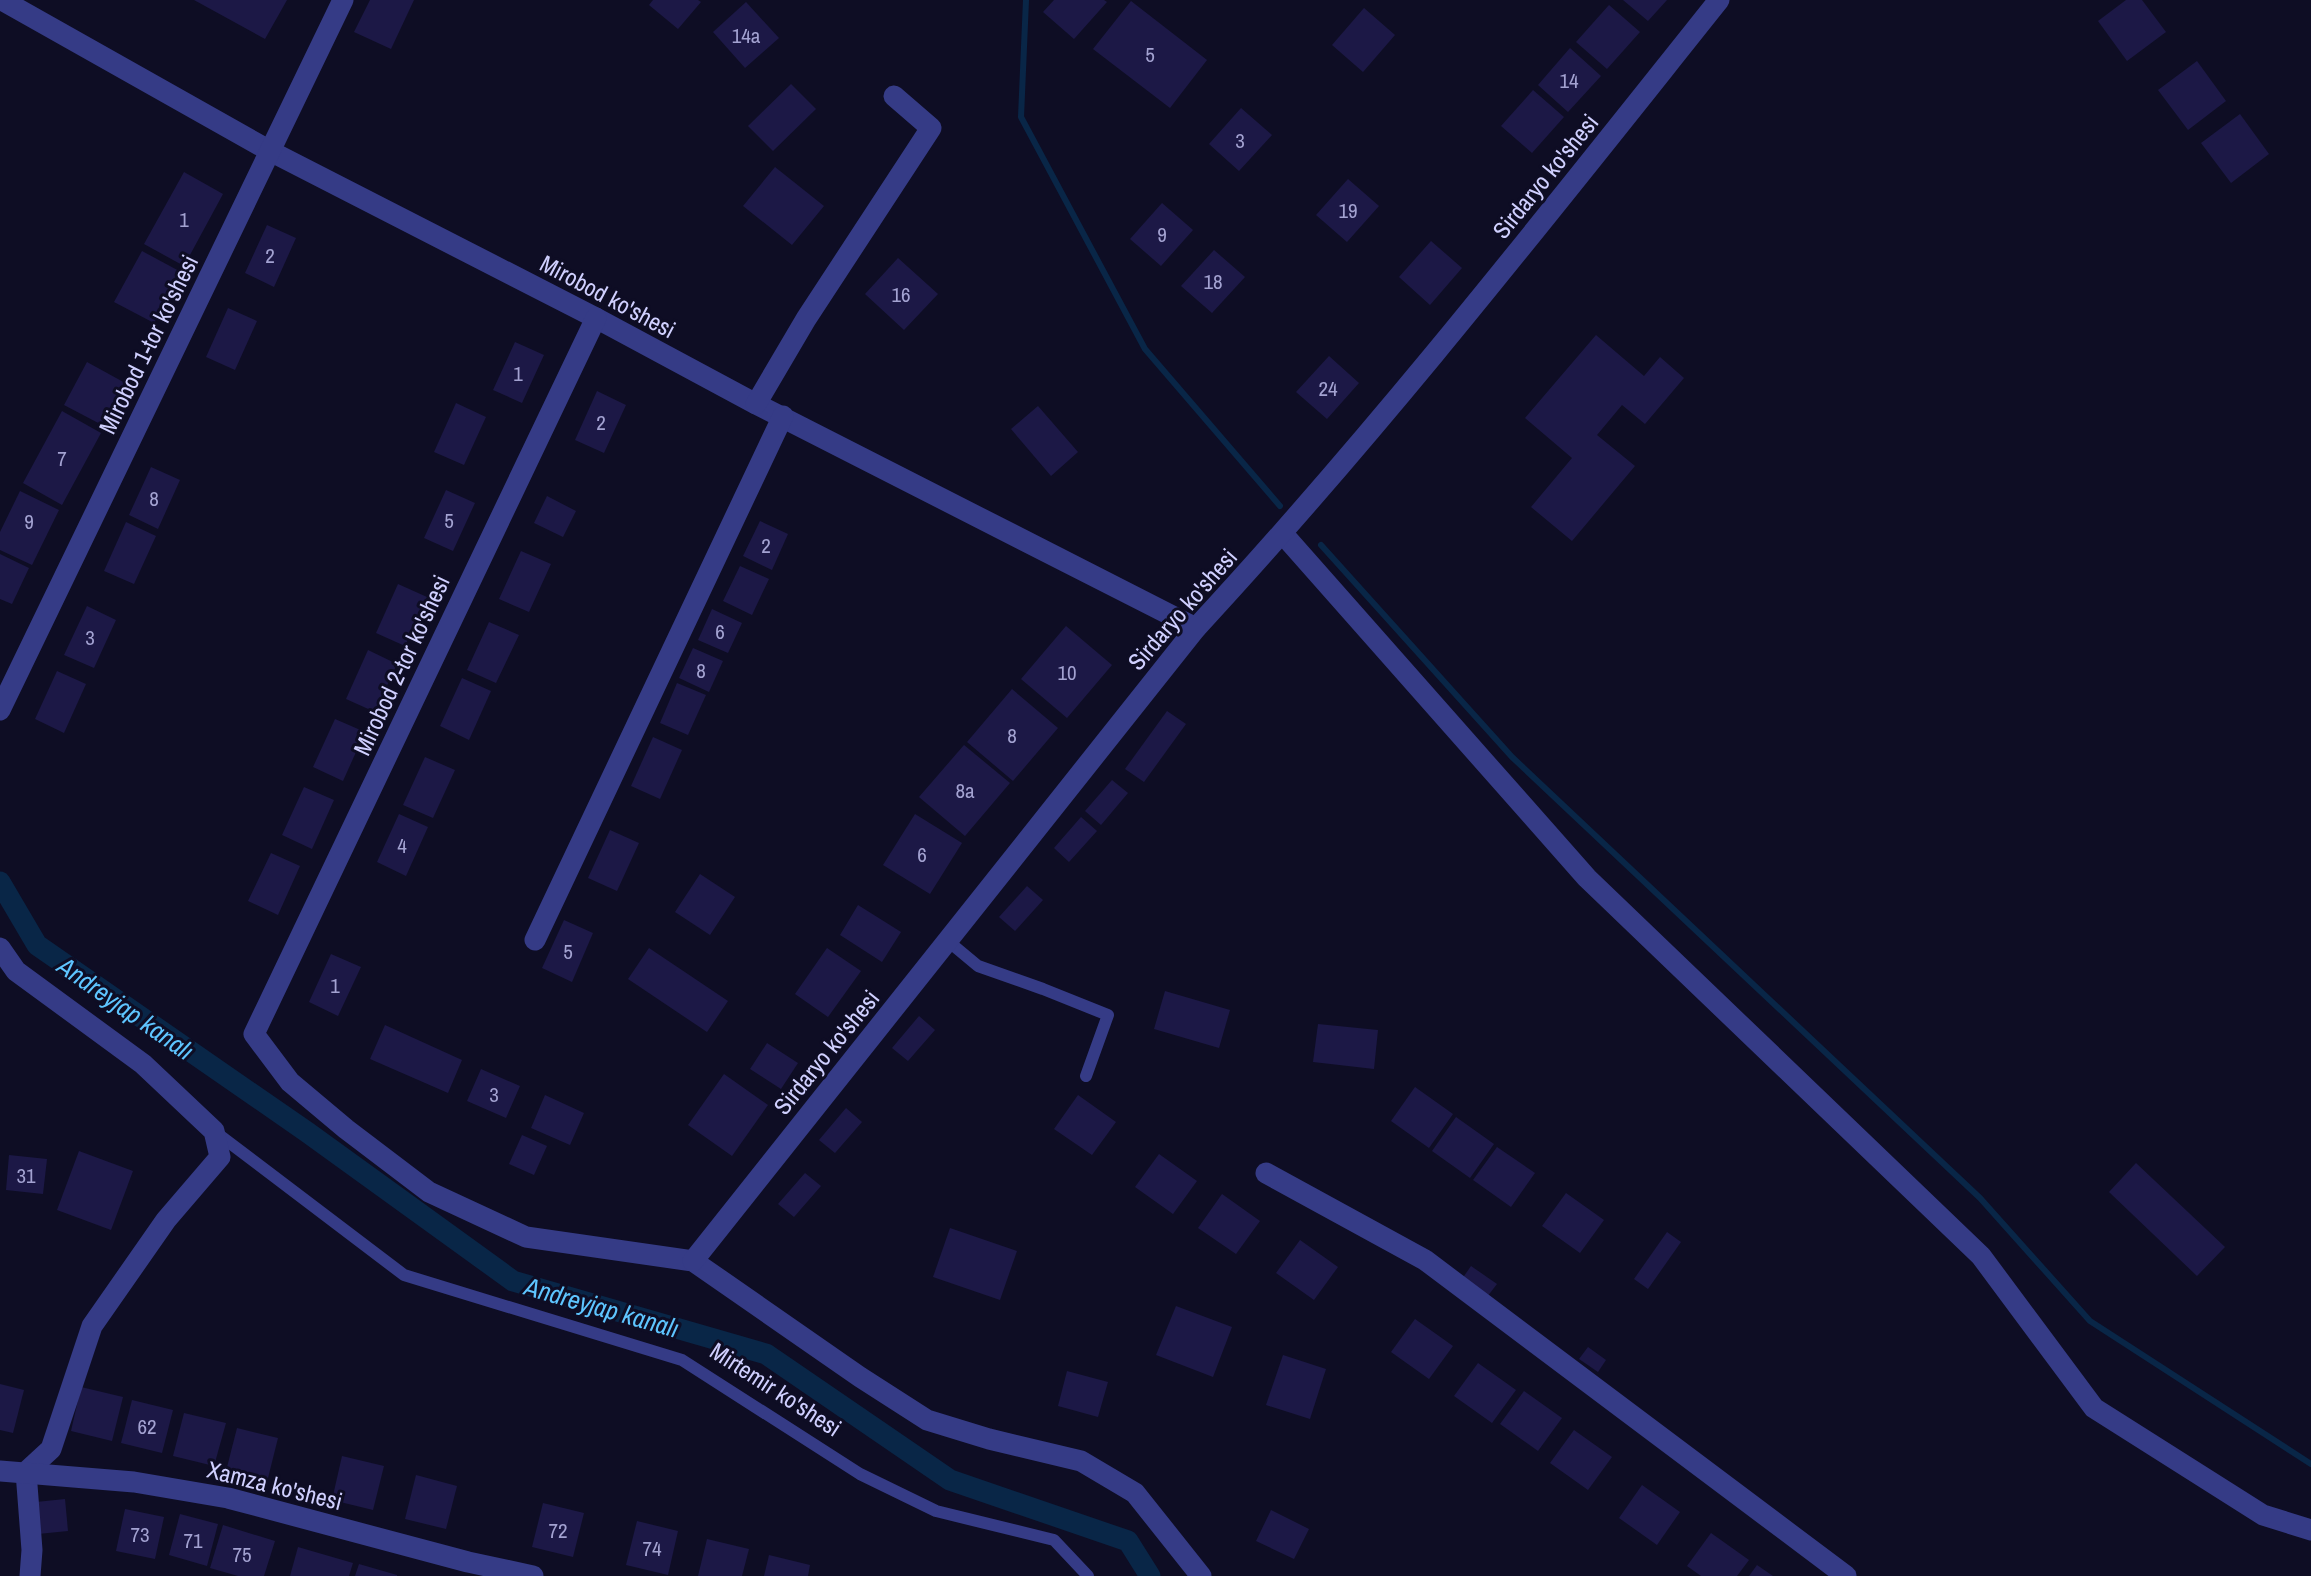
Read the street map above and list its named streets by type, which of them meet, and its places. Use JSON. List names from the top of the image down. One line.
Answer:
{"streets":{"street":["Sirdaryo ko'shesi","Mirobod ko'shesi","Mirobod 1-tor ko'shesi","Mirobod 2-tor ko'shesi","Mirtemir ko'shesi","Xamza ko'shesi"]},"crossings":[["Sirdaryo ko'shesi","Mirobod ko'shesi"],["Sirdaryo ko'shesi","Mirobod 2-tor ko'shesi"],["Mirobod ko'shesi","Mirobod 1-tor ko'shesi"],["Mirobod ko'shesi","Mirobod 2-tor ko'shesi"]],"water":["Andreyjap kanalı"],"house_numbers":["14a","5","14","3","19","1","9","2","18","16","1","24","2","7","8","5","9","2","6","3","8","10","8","8a","4","6","5","1","3","31","62","72","73","71","74","75"]}
